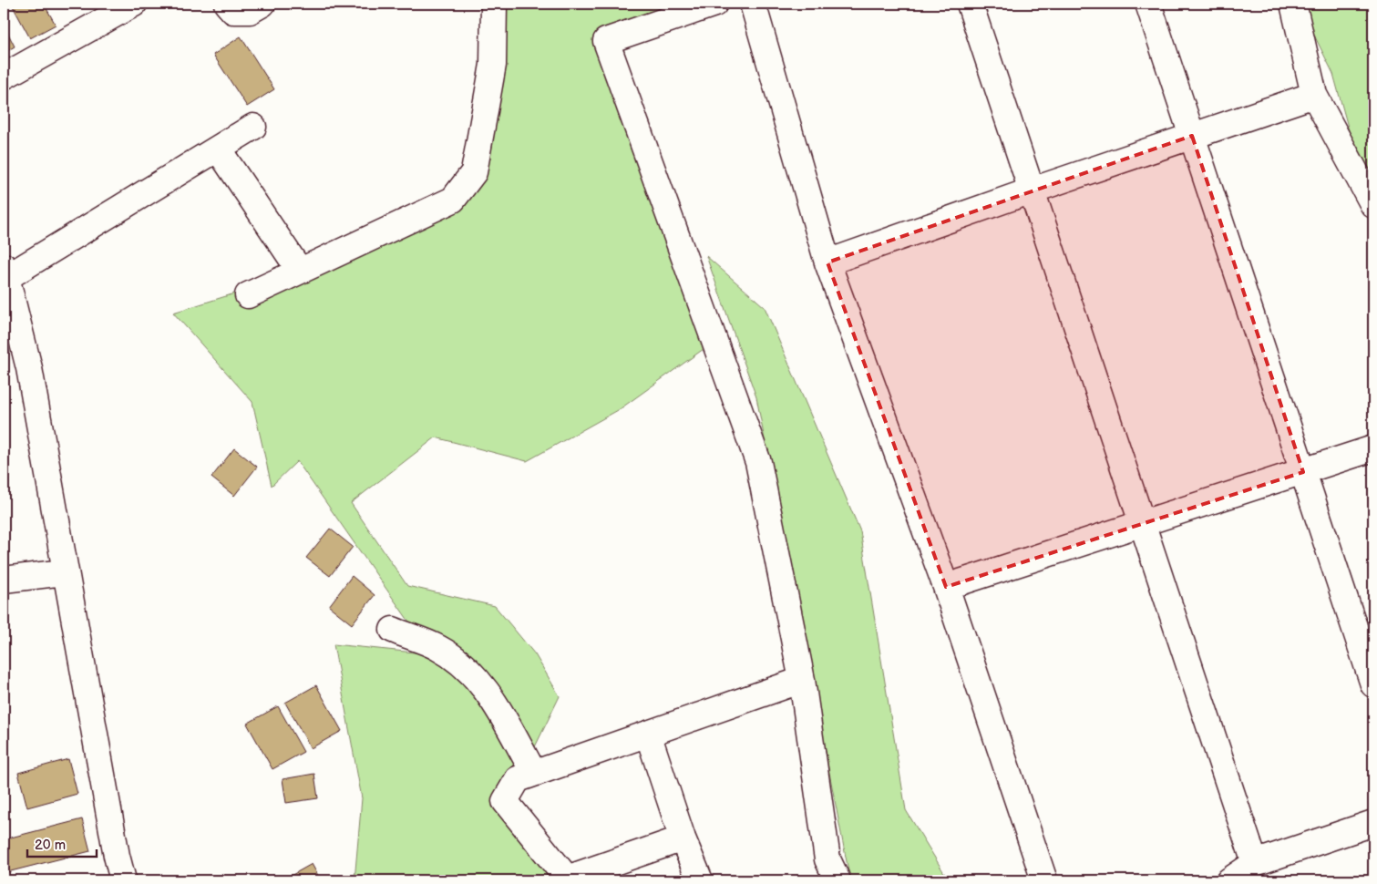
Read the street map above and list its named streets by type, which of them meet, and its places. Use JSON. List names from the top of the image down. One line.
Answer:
{"scale_bar":"20 m"}
